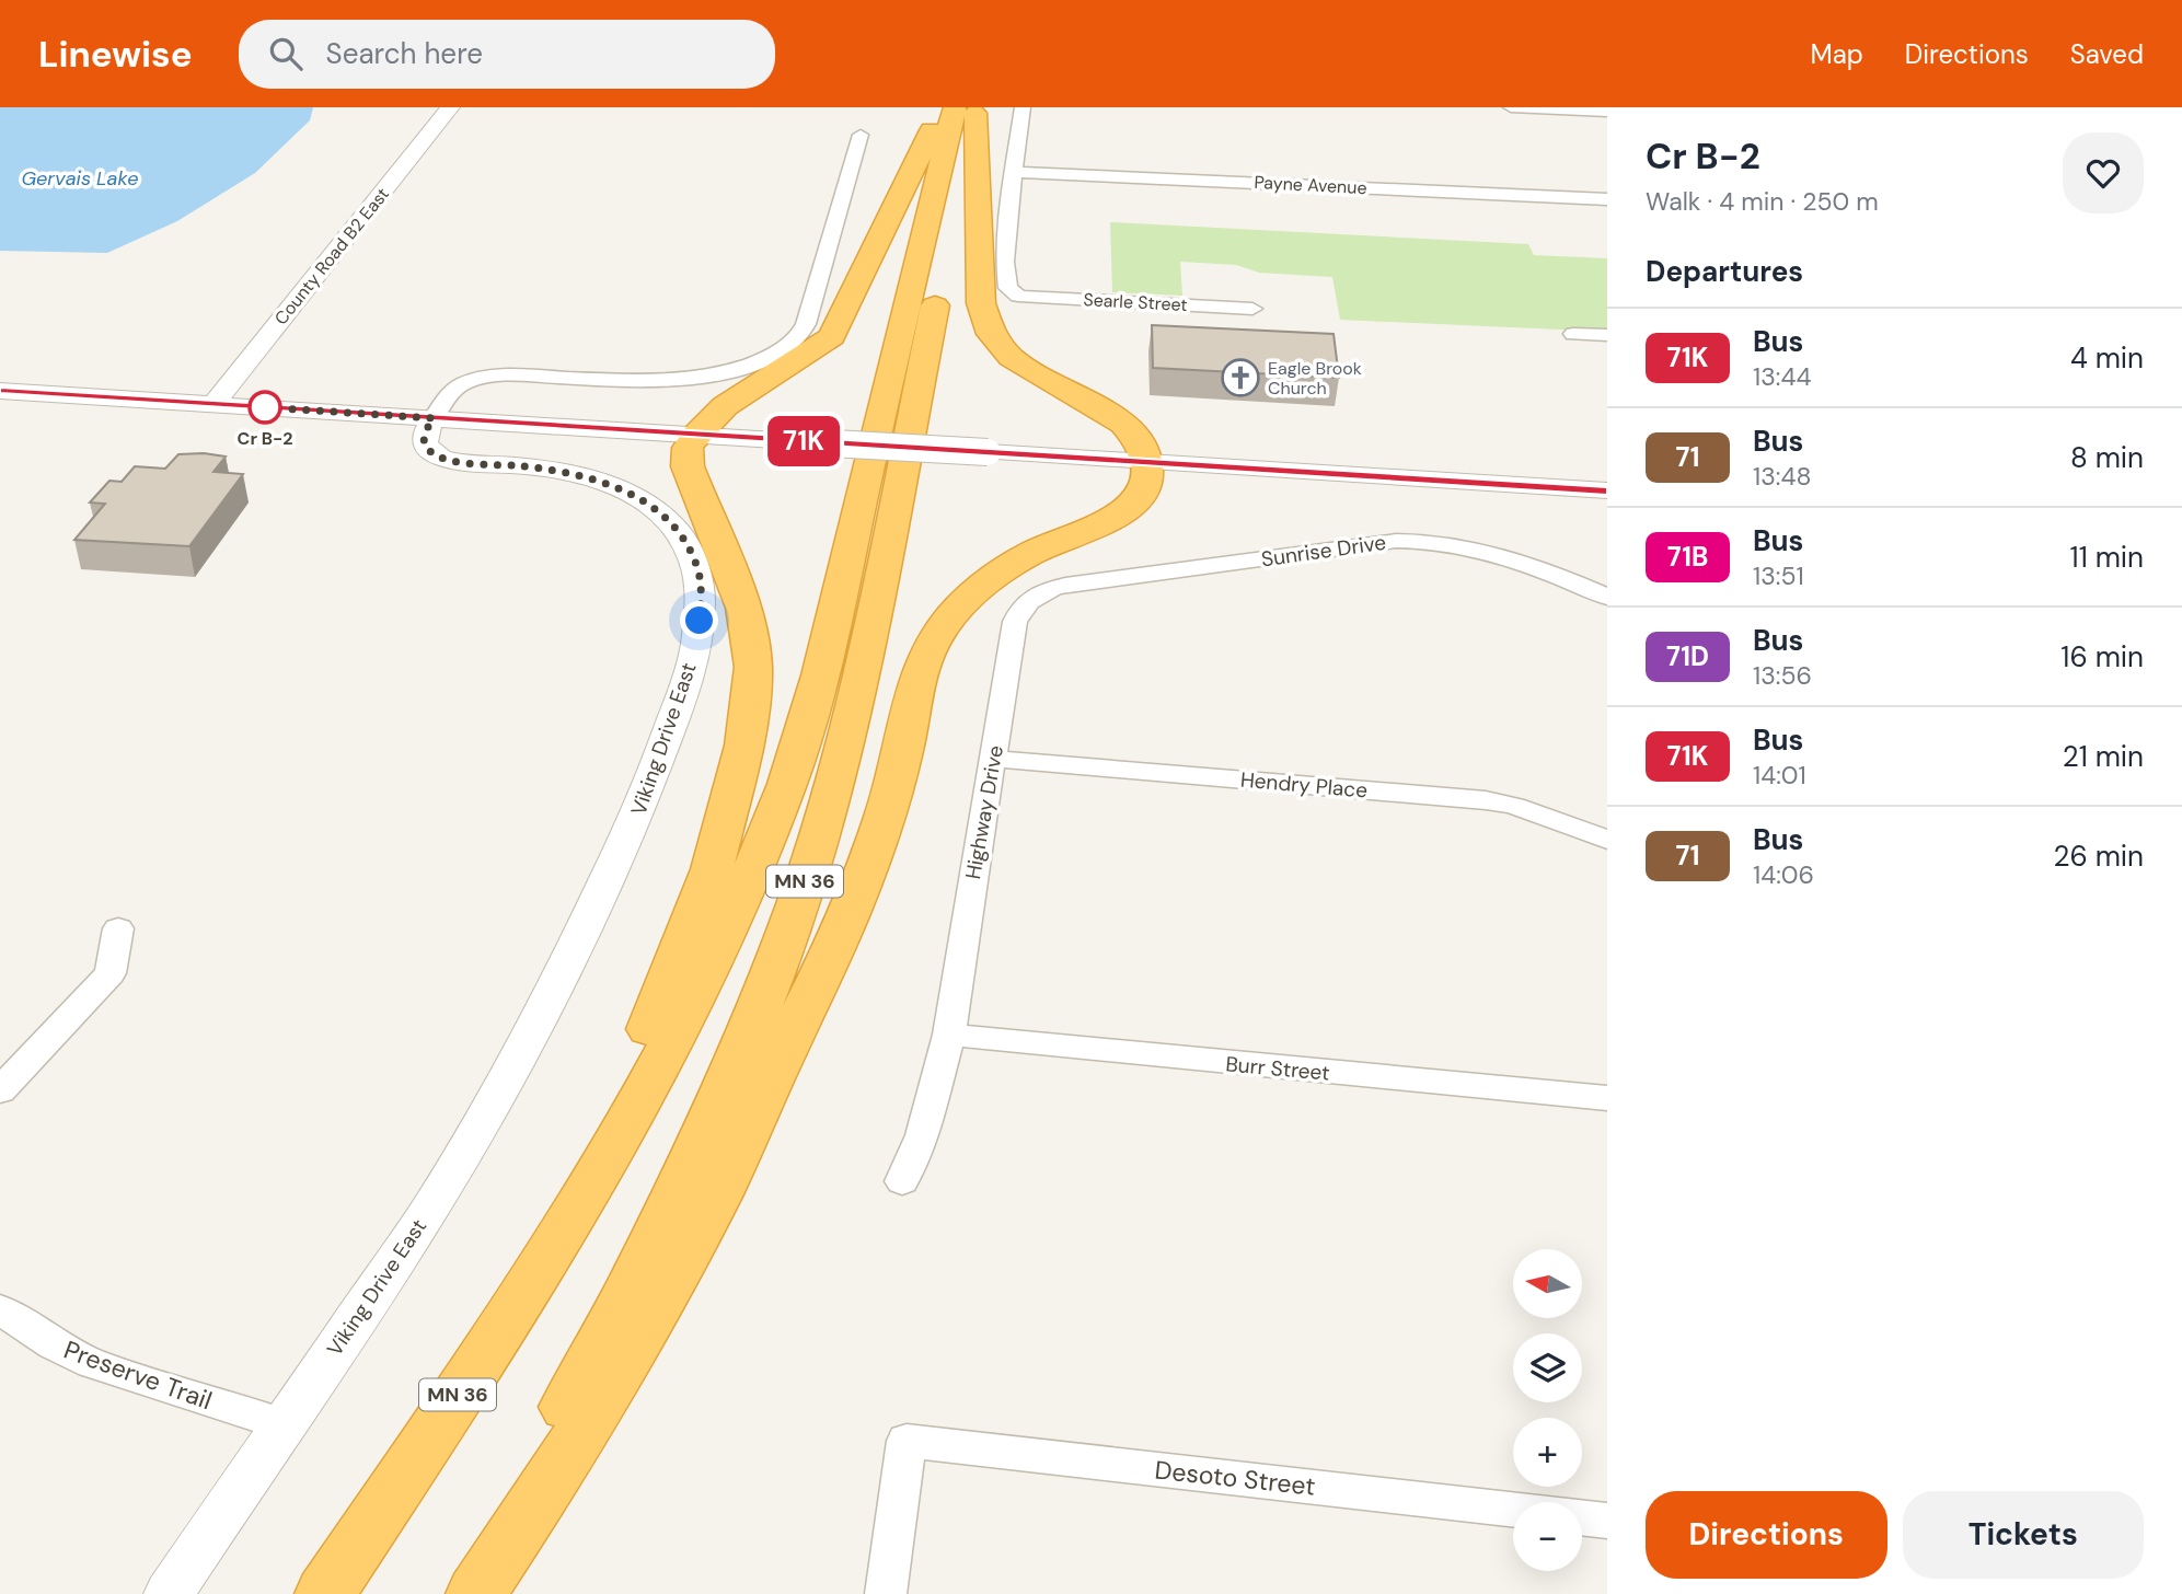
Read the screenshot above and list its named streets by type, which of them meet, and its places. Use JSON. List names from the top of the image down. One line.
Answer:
{"streets":{"highway":["MN 36"],"street":["Payne Avenue","County Road B2 East","Searle Street","Sunrise Drive","Viking Drive East","Hendry Place","Highway Drive","Burr Street","Preserve Trail","Desoto Street"]},"crossings":[["Sunrise Drive","Highway Drive"],["Viking Drive East","Preserve Trail"],["Hendry Place","Highway Drive"],["Highway Drive","Burr Street"]],"water":["Gervais Lake"],"places":{"church":["Eagle Brook Church"],"other":["Cr B-2"]},"lines":["bus line 71K"],"north":"left","page":{"header":"Linewise","search":"Search here","nav":["Map","Directions","Saved"],"on_map":"71K","heading":[["Cr B-2","Walk · 4 min · 250 m"],"Departures"],"list":[{"mark":"71K","name":"Bus","note":"13:44","value":"4 min"},{"mark":"71","name":"Bus","note":"13:48","value":"8 min"},{"mark":"71B","name":"Bus","note":"13:51","value":"11 min"},{"mark":"71D","name":"Bus","note":"13:56","value":"16 min"},{"mark":"71K","name":"Bus","note":"14:01","value":"21 min"},{"mark":"71","name":"Bus","note":"14:06","value":"26 min"}],"map_buttons":["+","−"],"buttons":["Directions","Tickets"]}}
